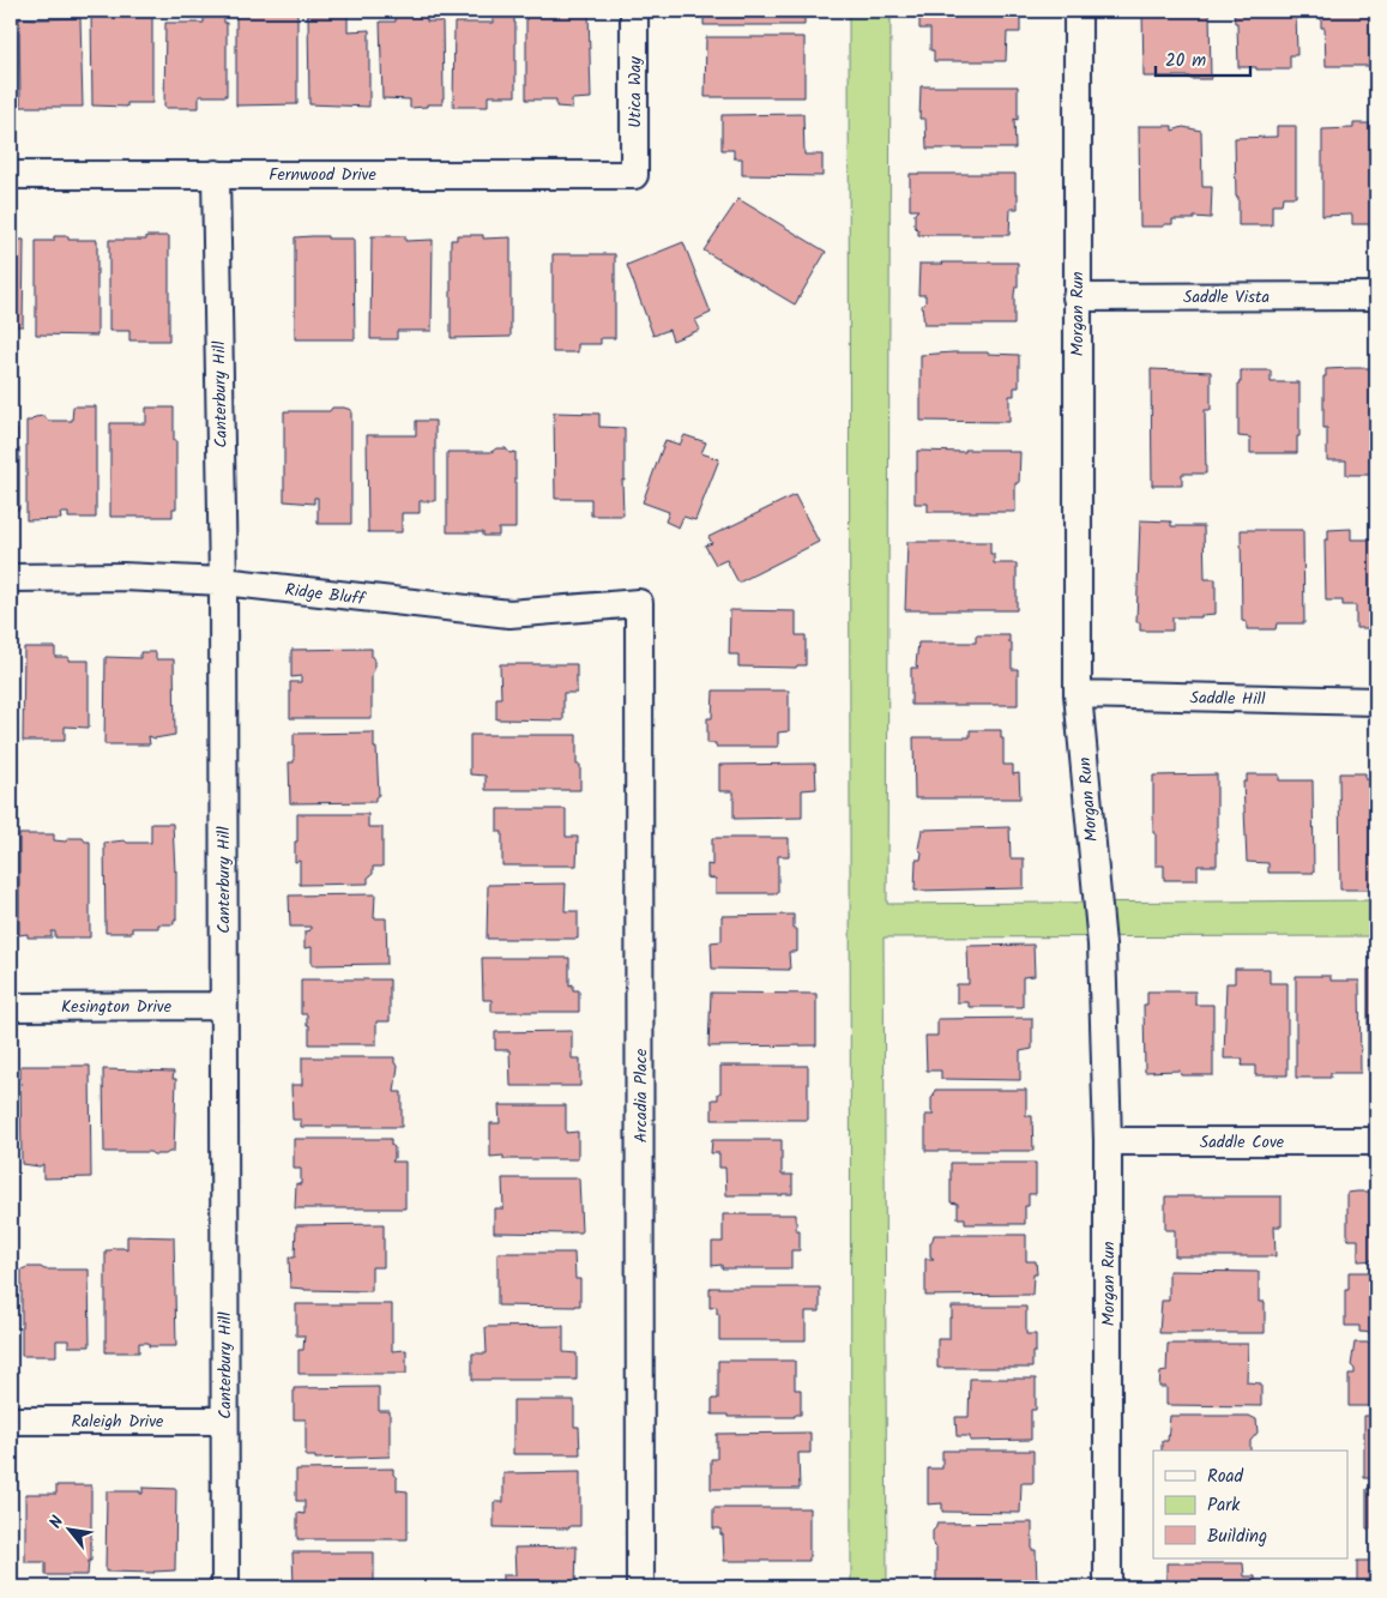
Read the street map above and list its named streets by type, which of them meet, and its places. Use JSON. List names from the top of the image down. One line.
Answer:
{"streets":{"street":["Utica Way","Fernwood Drive","Saddle Vista","Morgan Run","Canterbury Hill","Ridge Bluff","Saddle Hill","Kesington Drive","Arcadia Place","Saddle Cove","Raleigh Drive"]},"crossings":[["Utica Way","Fernwood Drive"],["Fernwood Drive","Canterbury Hill"],["Saddle Vista","Morgan Run"],["Morgan Run","Saddle Hill"],["Morgan Run","Saddle Cove"],["Canterbury Hill","Ridge Bluff"],["Canterbury Hill","Kesington Drive"],["Canterbury Hill","Raleigh Drive"],["Ridge Bluff","Arcadia Place"]],"legend":["Road","Park","Building"],"scale_bar":"20 m","north":"top left"}
